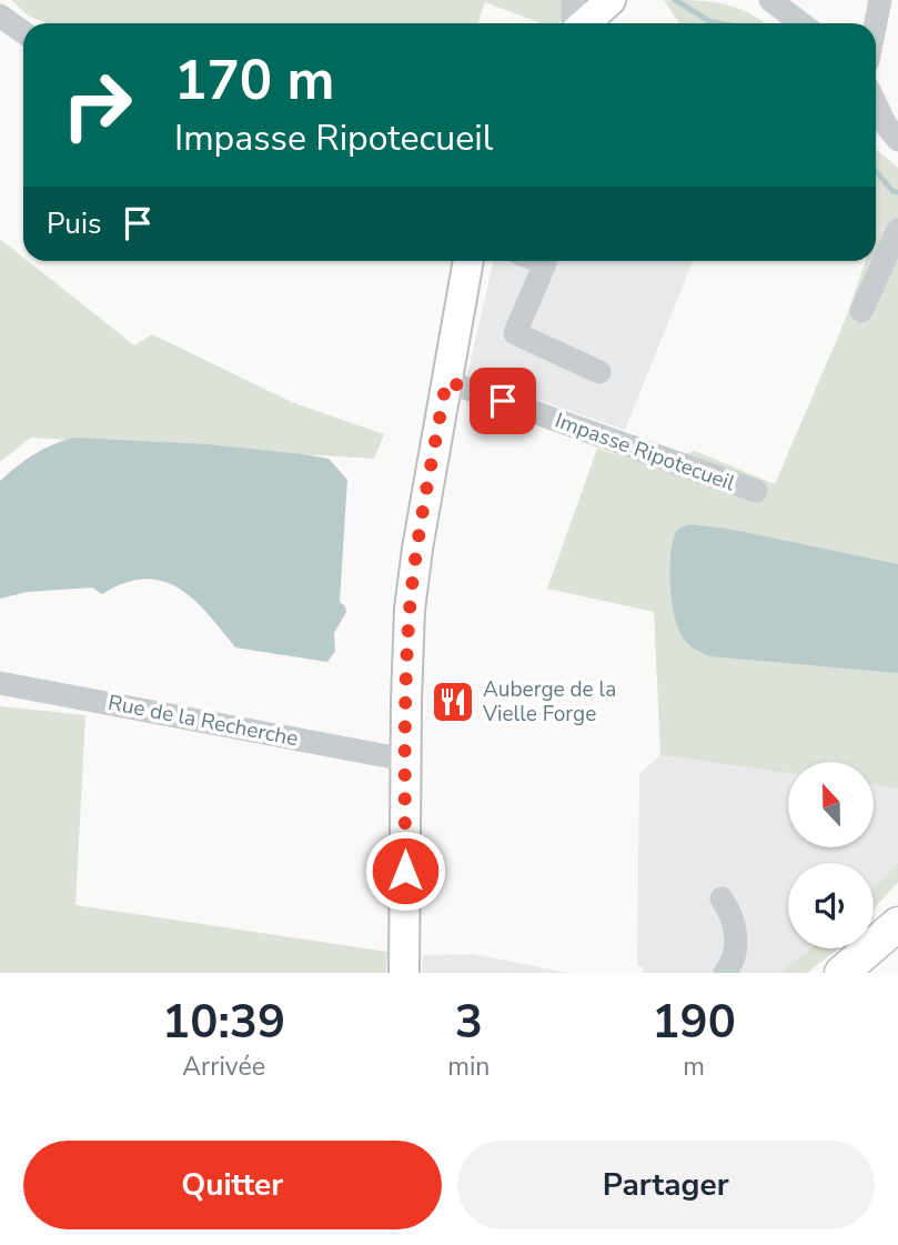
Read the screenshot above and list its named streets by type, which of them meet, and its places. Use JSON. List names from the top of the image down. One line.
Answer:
{"streets":{"street":["Impasse Ripotecueil","Rue de la Recherche"]},"places":{"restaurant":["Auberge de la Vielle Forge"]},"north":"top","page":{"turn":["170 m","Impasse Ripotecueil"],"then":"Puis","eta":["10:39","Arrivée","3","min","190","m"],"buttons":["Quitter","Partager"]}}
